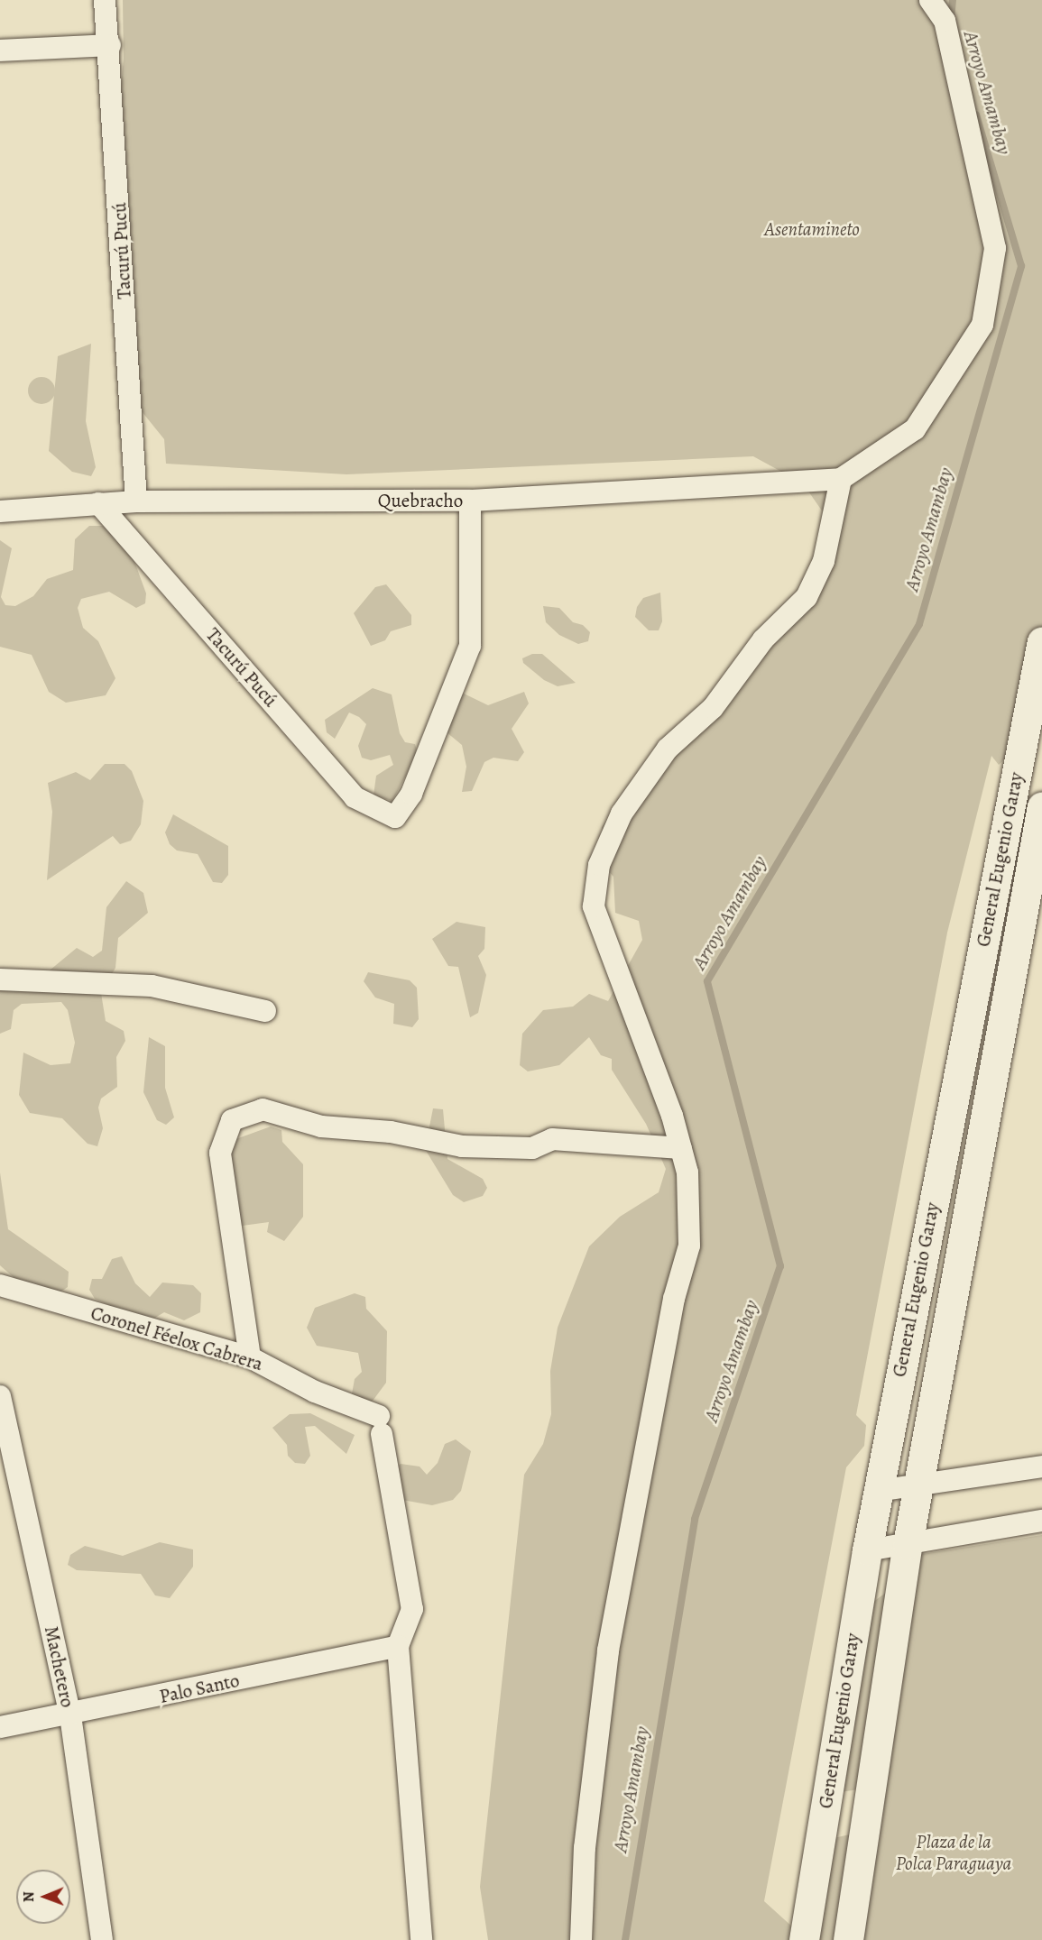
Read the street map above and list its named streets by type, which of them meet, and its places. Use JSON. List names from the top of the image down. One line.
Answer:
{"streets":{"street":["Tacurú Pucú","Quebracho","General Eugenio Garay","Coronel Féelox Cabrera","Machetero","Palo Santo"]},"crossings":[["Tacurú Pucú","Quebracho"],["Coronel Féelox Cabrera","Palo Santo"],["Machetero","Palo Santo"]],"water":["Arroyo Amambay"],"parks":["Asentamineto","Plaza de la Polca Paraguaya"],"north":"left"}
